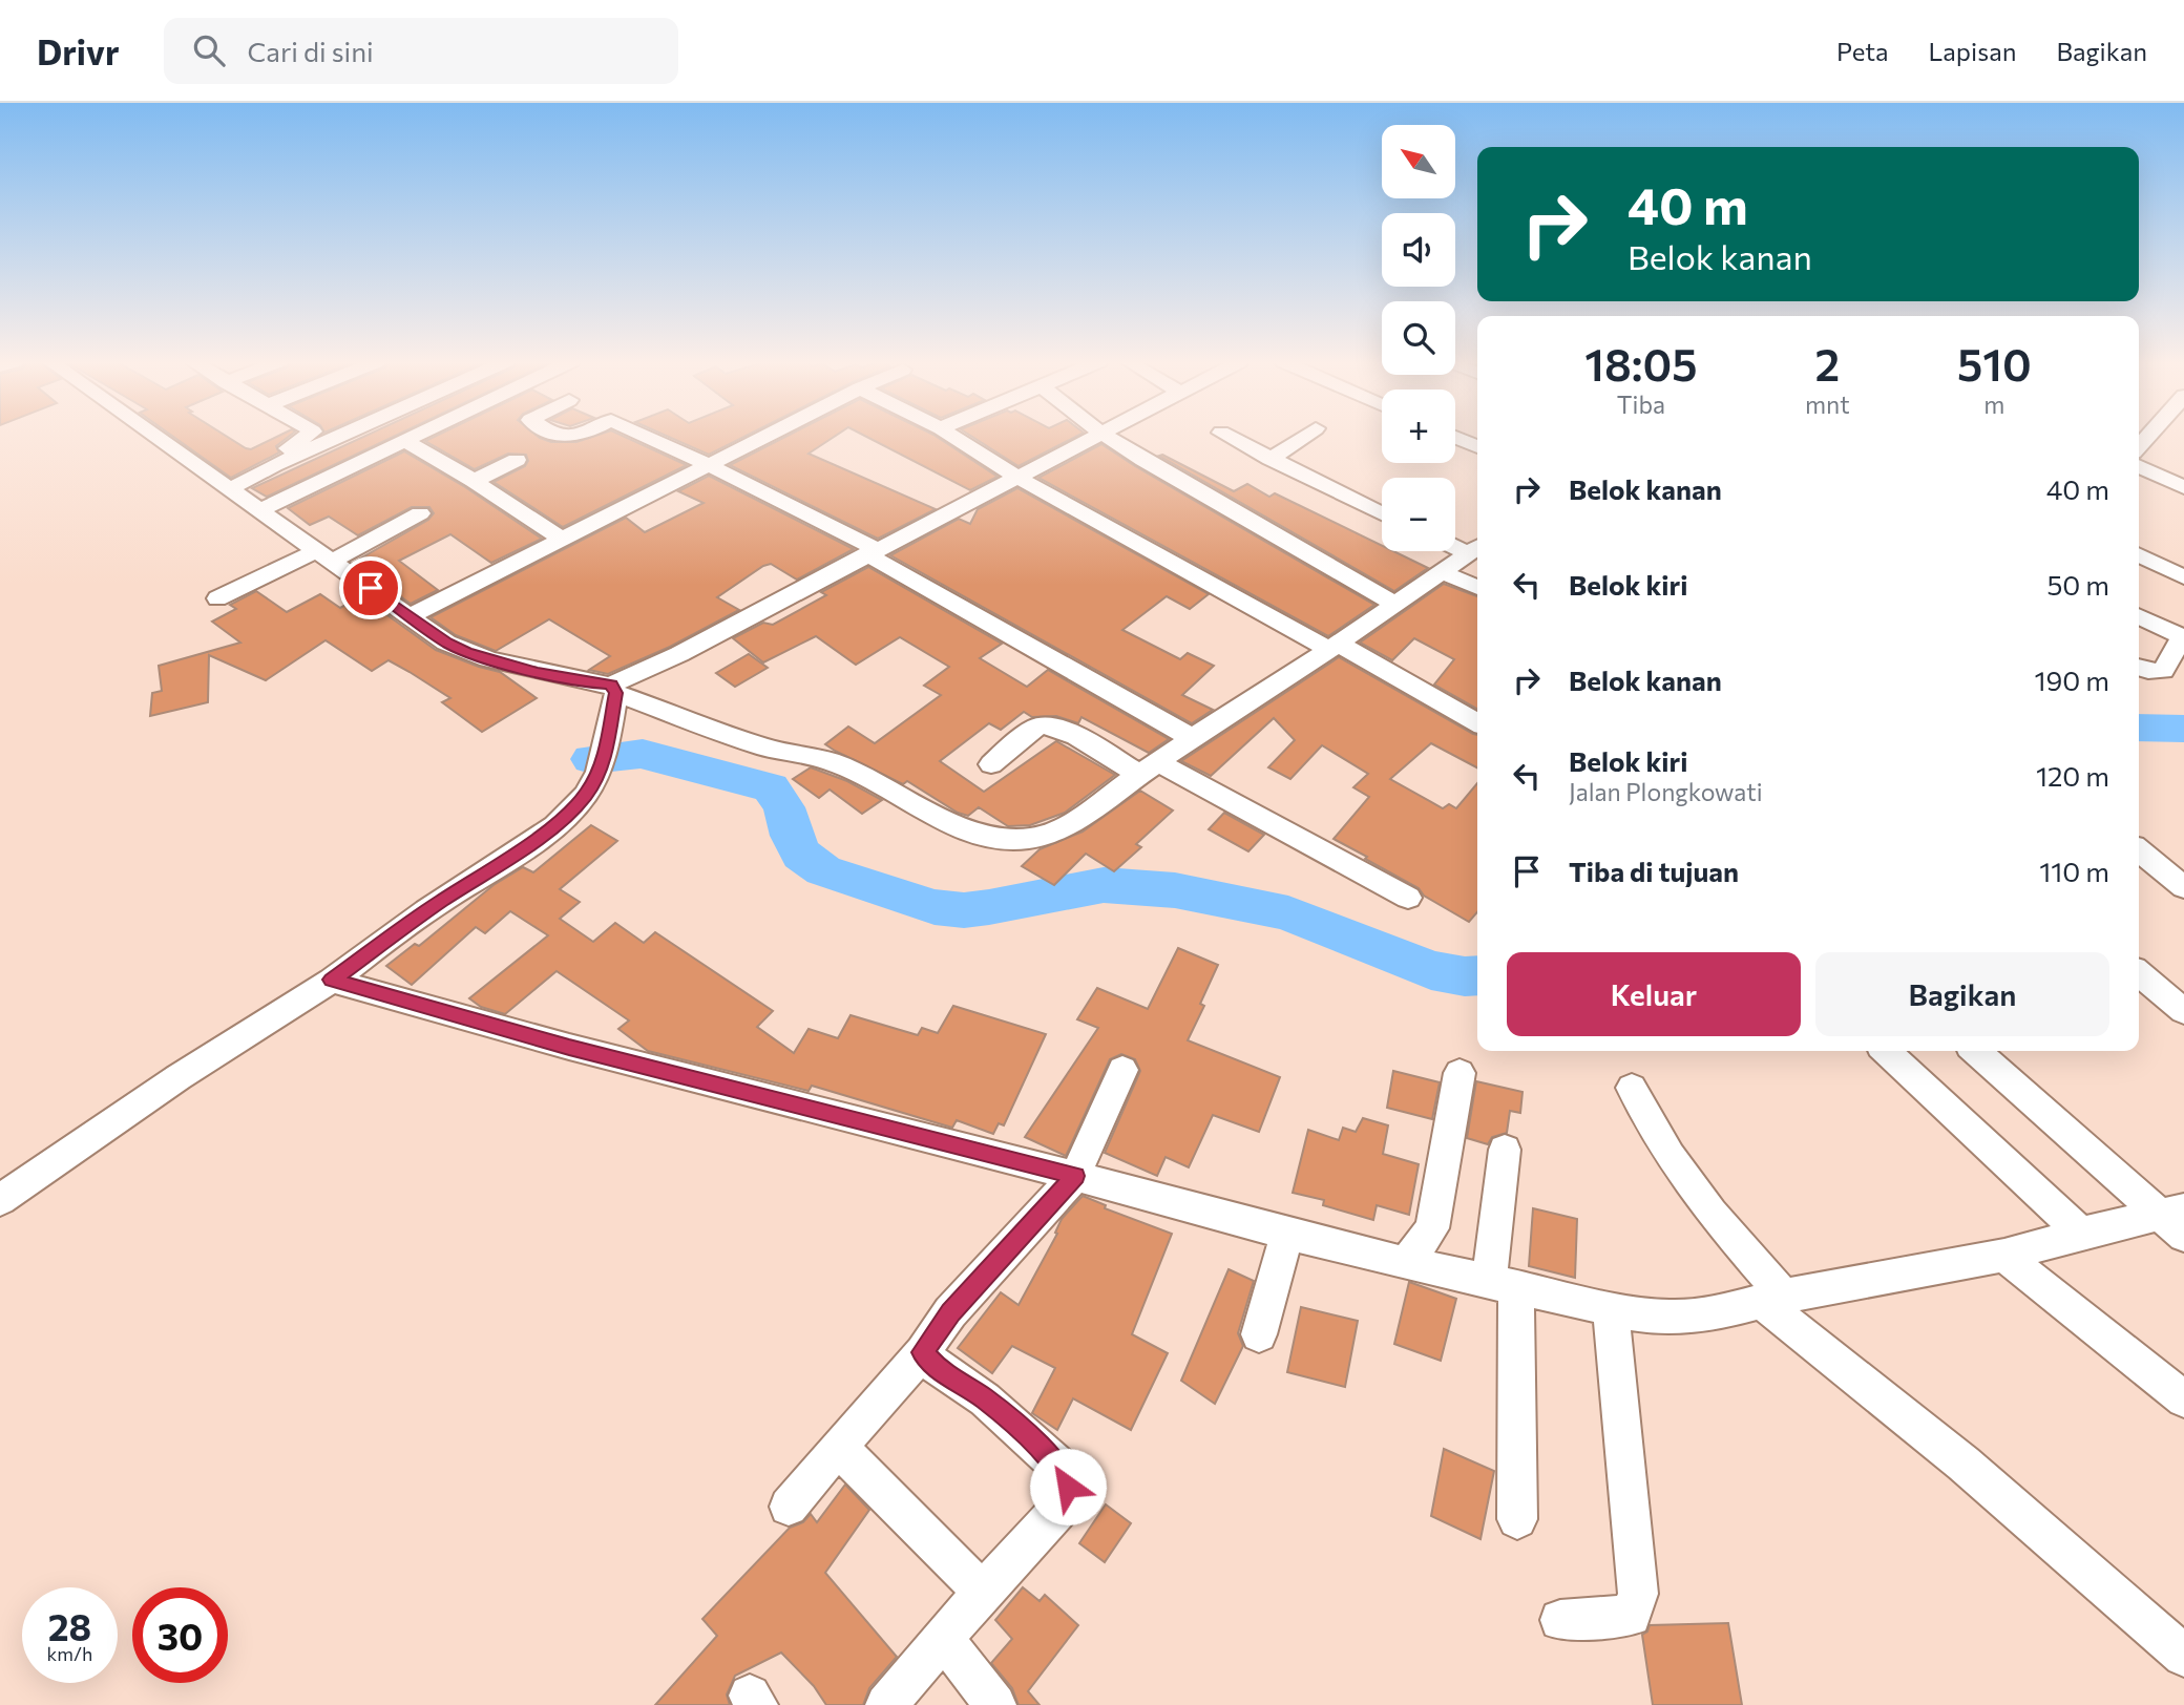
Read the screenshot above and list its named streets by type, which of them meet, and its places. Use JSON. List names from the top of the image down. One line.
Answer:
{"north":"top left","page":{"header":"Drivr","search":"Cari di sini","nav":["Peta","Lapisan","Bagikan"],"map_buttons":["+","−"],"turn":["40 m","Belok kanan"],"eta":["18:05","Tiba","2","mnt","510","m"],"list":[{"name":"Belok kanan","value":"40 m"},{"name":"Belok kiri","value":"50 m"},{"name":"Belok kanan","value":"190 m"},{"name":"Belok kiri","note":"Jalan Plongkowati","value":"120 m"},{"name":"Tiba di tujuan","value":"110 m"}],"buttons":["Keluar","Bagikan"],"speed":"28 km/h","limit":"30"}}
